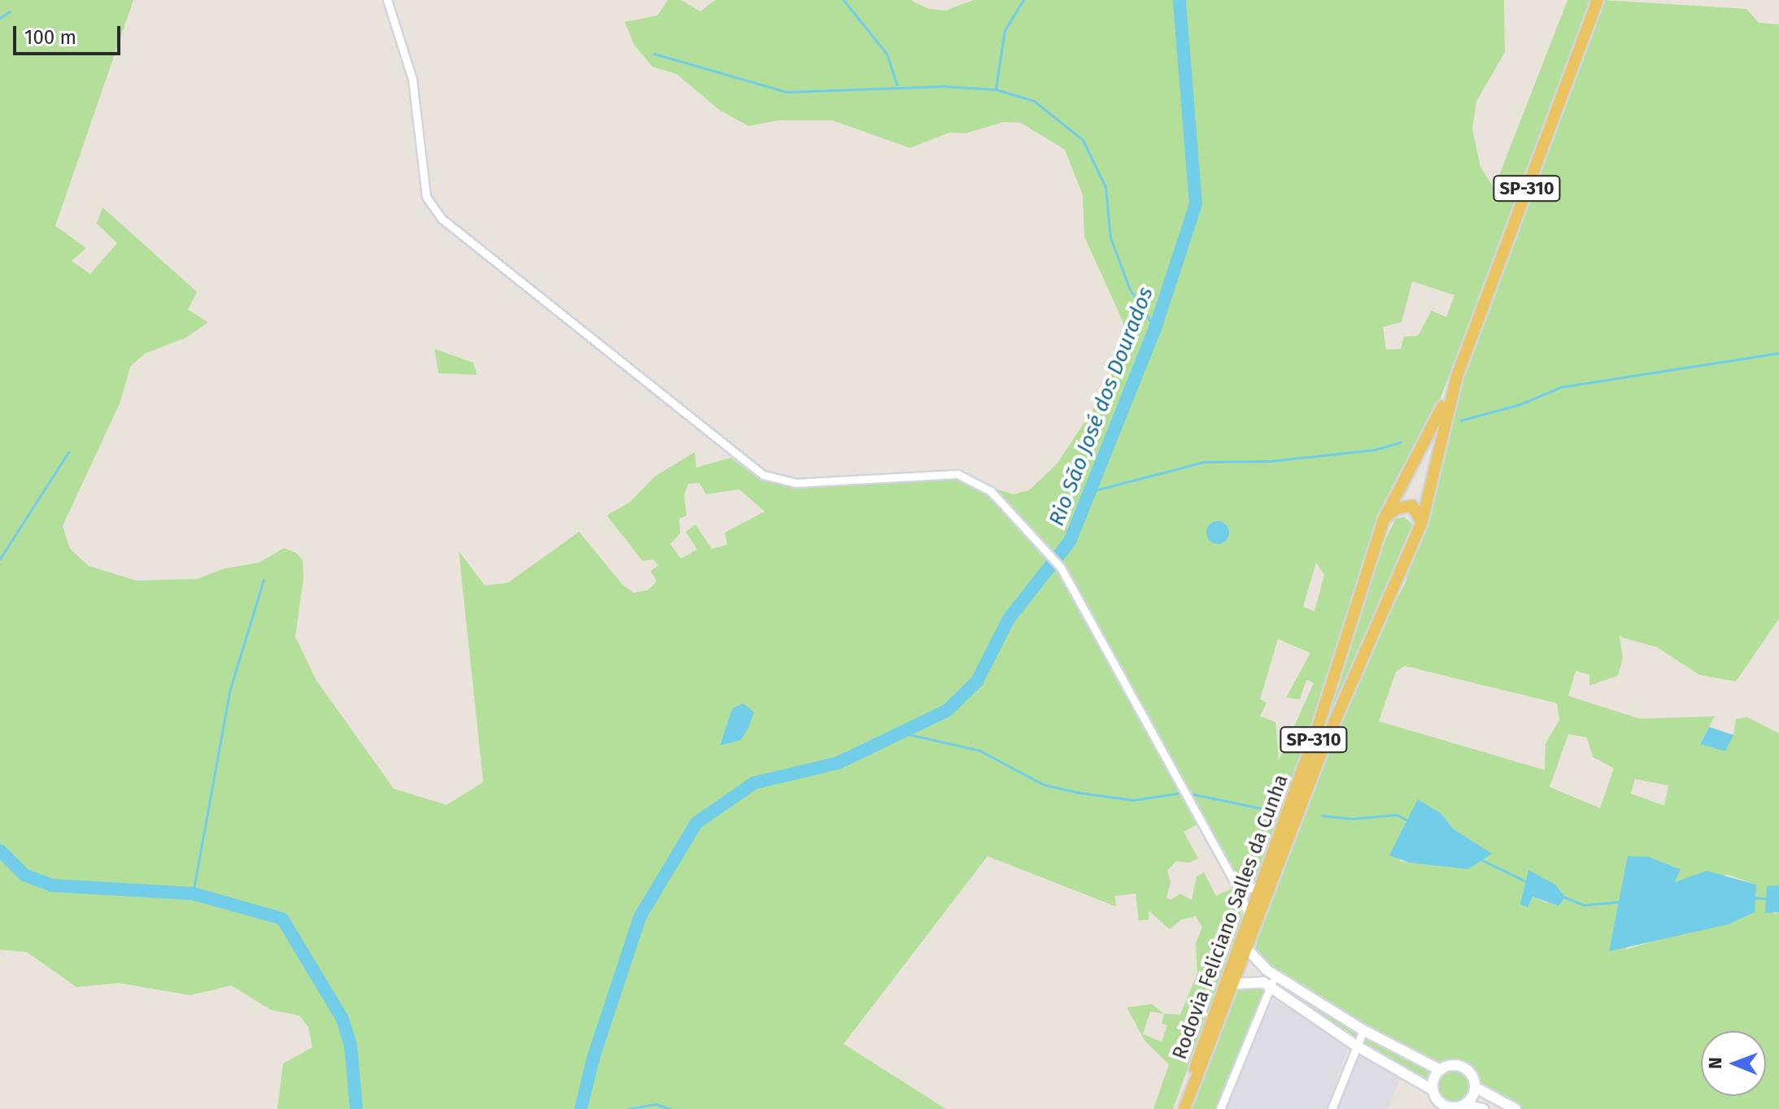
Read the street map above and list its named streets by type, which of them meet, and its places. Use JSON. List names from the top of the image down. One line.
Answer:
{"streets":{"main road":["SP-310","Rodovia Feliciano Salles da Cunha"]},"water":["Rio São José dos Dourados"],"scale_bar":"100 m","north":"left"}
